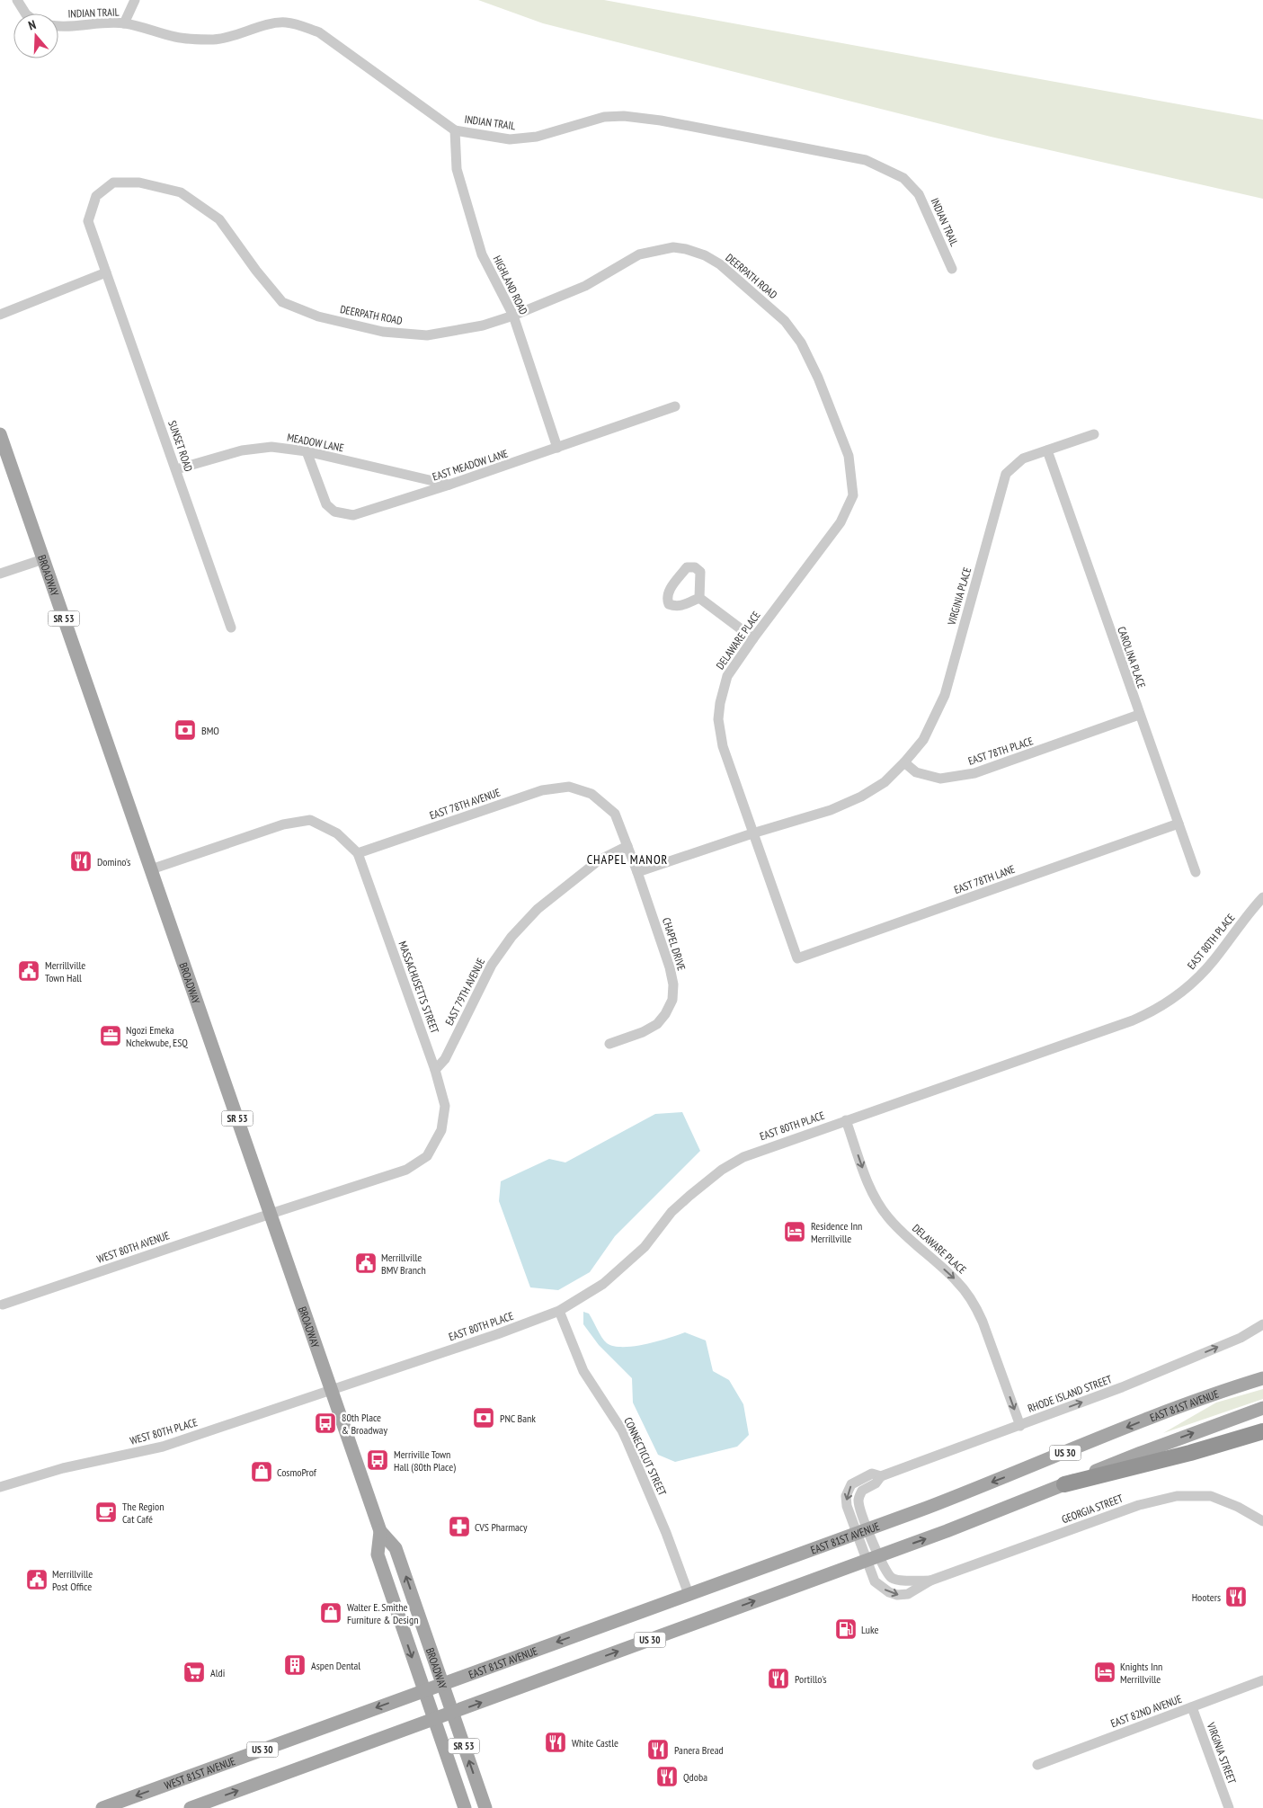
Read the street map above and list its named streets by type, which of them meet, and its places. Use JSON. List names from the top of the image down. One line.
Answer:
{"streets":{"main road":["BROADWAY","SR 53","EAST 81ST AVENUE","US 30","WEST 81ST AVENUE"],"street":["INDIAN TRAIL","DEERPATH ROAD","HIGHLAND ROAD","MEADOW LANE","SUNSET ROAD","EAST MEADOW LANE","VIRGINIA PLACE","DELAWARE PLACE","CAROLINA PLACE","EAST 78TH PLACE","EAST 78TH AVENUE","EAST 78TH LANE","EAST 80TH PLACE","CHAPEL DRIVE","MASSACHUSETTS STREET","EAST 79TH AVENUE","WEST 80TH AVENUE","RHODE ISLAND STREET","WEST 80TH PLACE","CONNECTICUT STREET","GEORGIA STREET","EAST 82ND AVENUE","VIRGINIA STREET"]},"crossings":[["INDIAN TRAIL","HIGHLAND ROAD"],["DEERPATH ROAD","HIGHLAND ROAD"],["DEERPATH ROAD","SUNSET ROAD"],["DEERPATH ROAD","DELAWARE PLACE"],["HIGHLAND ROAD","EAST MEADOW LANE"],["MEADOW LANE","SUNSET ROAD"],["MEADOW LANE","EAST MEADOW LANE"],["BROADWAY","EAST 80TH PLACE"],["BROADWAY","MASSACHUSETTS STREET"],["BROADWAY","WEST 80TH AVENUE"],["BROADWAY","EAST 81ST AVENUE"],["BROADWAY","WEST 80TH PLACE"],["BROADWAY","US 30"],["BROADWAY","WEST 81ST AVENUE"],["VIRGINIA PLACE","CAROLINA PLACE"],["VIRGINIA PLACE","EAST 78TH PLACE"],["DELAWARE PLACE","EAST 78TH LANE"],["DELAWARE PLACE","EAST 80TH PLACE"],["DELAWARE PLACE","RHODE ISLAND STREET"],["CAROLINA PLACE","EAST 78TH PLACE"],["CAROLINA PLACE","EAST 78TH LANE"],["EAST 78TH AVENUE","CHAPEL DRIVE"],["EAST 78TH AVENUE","MASSACHUSETTS STREET"],["EAST 78TH AVENUE","EAST 79TH AVENUE"],["EAST 80TH PLACE","WEST 80TH PLACE"],["EAST 80TH PLACE","CONNECTICUT STREET"],["MASSACHUSETTS STREET","EAST 79TH AVENUE"],["MASSACHUSETTS STREET","WEST 80TH AVENUE"],["RHODE ISLAND STREET","EAST 81ST AVENUE"],["RHODE ISLAND STREET","US 30"],["RHODE ISLAND STREET","GEORGIA STREET"],["EAST 81ST AVENUE","CONNECTICUT STREET"],["EAST 81ST AVENUE","WEST 81ST AVENUE"],["US 30","GEORGIA STREET"],["EAST 82ND AVENUE","VIRGINIA STREET"]],"one_way":["DELAWARE PLACE","RHODE ISLAND STREET"],"districts":["CHAPEL MANOR"],"places":{"bank":["BMO","PNC Bank"],"restaurant":["Domino's","Hooters","Portillo's","White Castle","Panera Bread","Qdoba"],"public building":["Merrillville Town Hall","Merrillville BMV Branch","Merrillville Post Office"],"office":["Ngozi Emeka Nchekwube, ESQ"],"hotel":["Residence Inn Merrillville","Knights Inn Merrillville"],"bus stop":["80th Place & Broadway","Merriville Town Hall (80th Place)"],"shop":["CosmoProf","Walter E. Smithe Furniture & Design"],"cafe":["The Region Cat Café"],"pharmacy":["CVS Pharmacy"],"fuel station":["Luke"],"building":["Aspen Dental"],"supermarket":["Aldi"]},"north":"top"}
